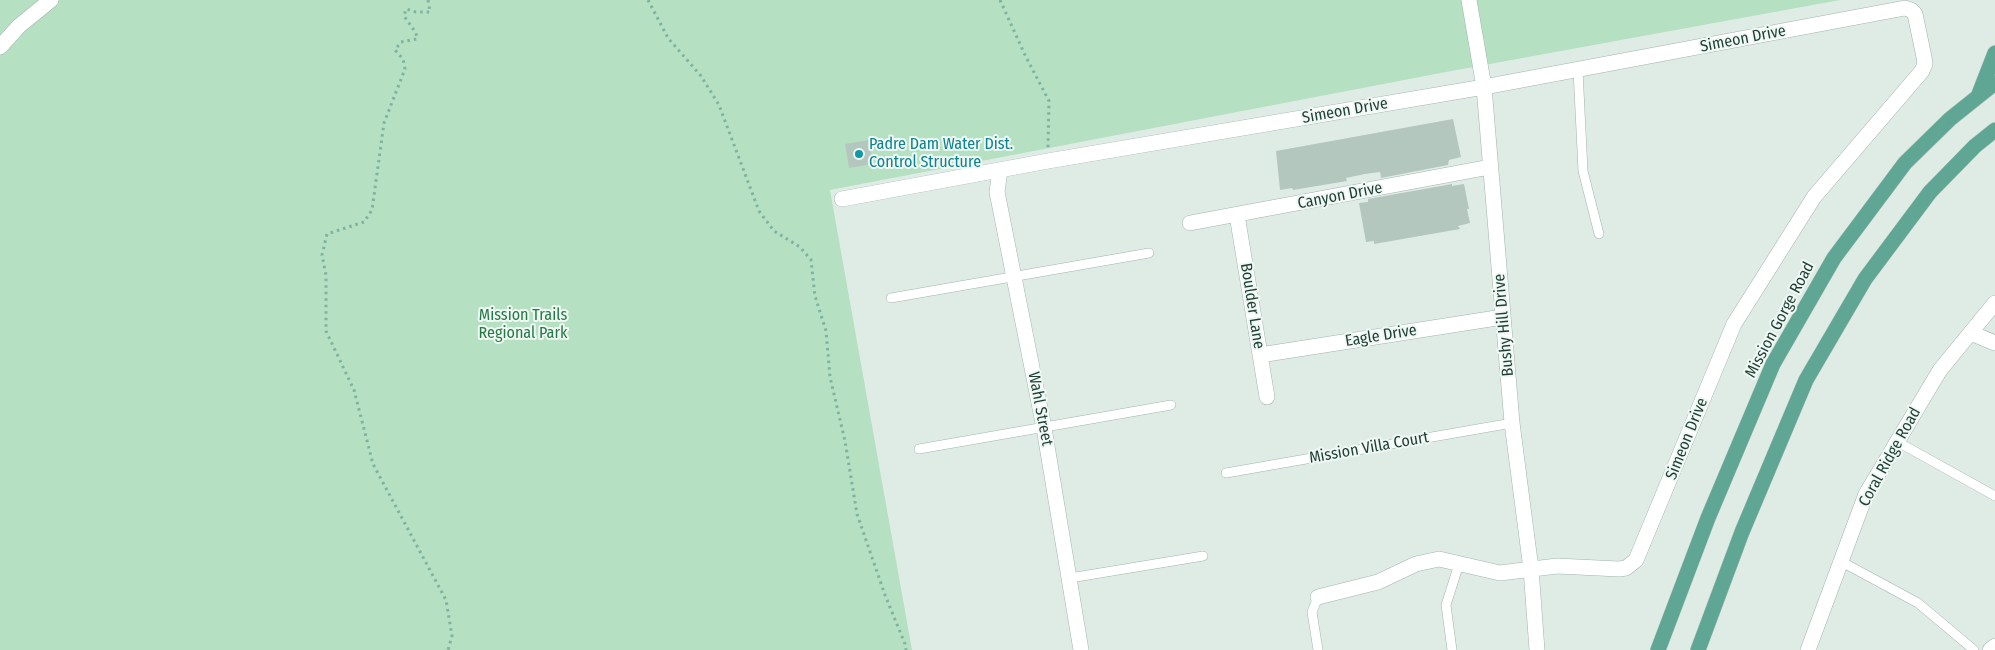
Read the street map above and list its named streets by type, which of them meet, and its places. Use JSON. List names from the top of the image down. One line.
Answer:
{"streets":{"main road":["Mission Gorge Road"],"street":["Simeon Drive","Canyon Drive","Boulder Lane","Bushy Hill Drive","Eagle Drive","Wahl Street","Coral Ridge Road"],"lane":["Mission Villa Court"]},"crossings":[["Simeon Drive","Bushy Hill Drive"],["Simeon Drive","Wahl Street"],["Canyon Drive","Boulder Lane"],["Canyon Drive","Bushy Hill Drive"],["Boulder Lane","Eagle Drive"],["Bushy Hill Drive","Eagle Drive"],["Bushy Hill Drive","Mission Villa Court"]],"parks":["Mission Trails Regional Park"],"places":["Padre Dam Water Dist. Control Structure"]}
